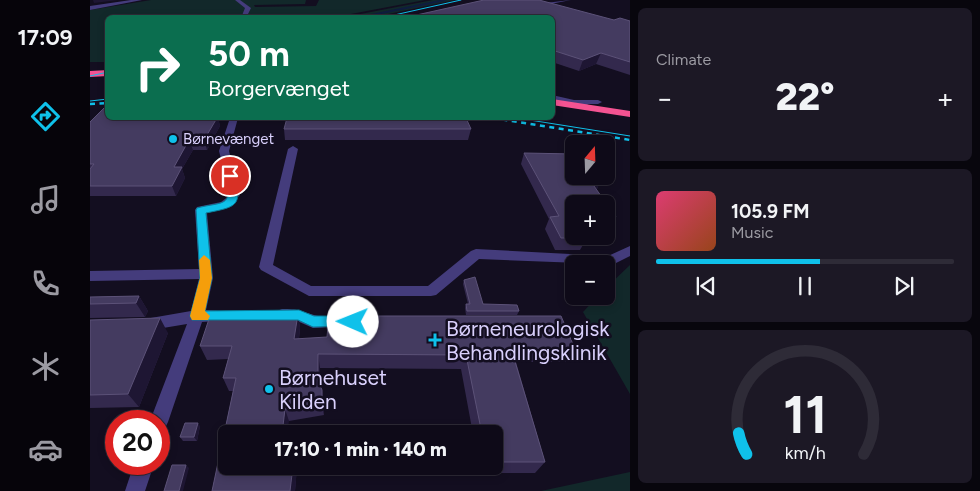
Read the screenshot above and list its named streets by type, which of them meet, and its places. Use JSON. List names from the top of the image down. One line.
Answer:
{"places":{"other":["Børnevænget","Børnehuset Kilden"],"health":["Børneneurologisk Behandlingsklinik"]},"north":"top","page":{"tabs":"17:09","tile":"Climate","turn":["50 m","Borgervænget"],"heat":["−","22°","+"],"map_buttons":["+","−"],"song":["105.9 FM","Music"],"limit":"20","trip":"17:10 · 1 min · 140 m","gauge":["11","km/h"]}}
